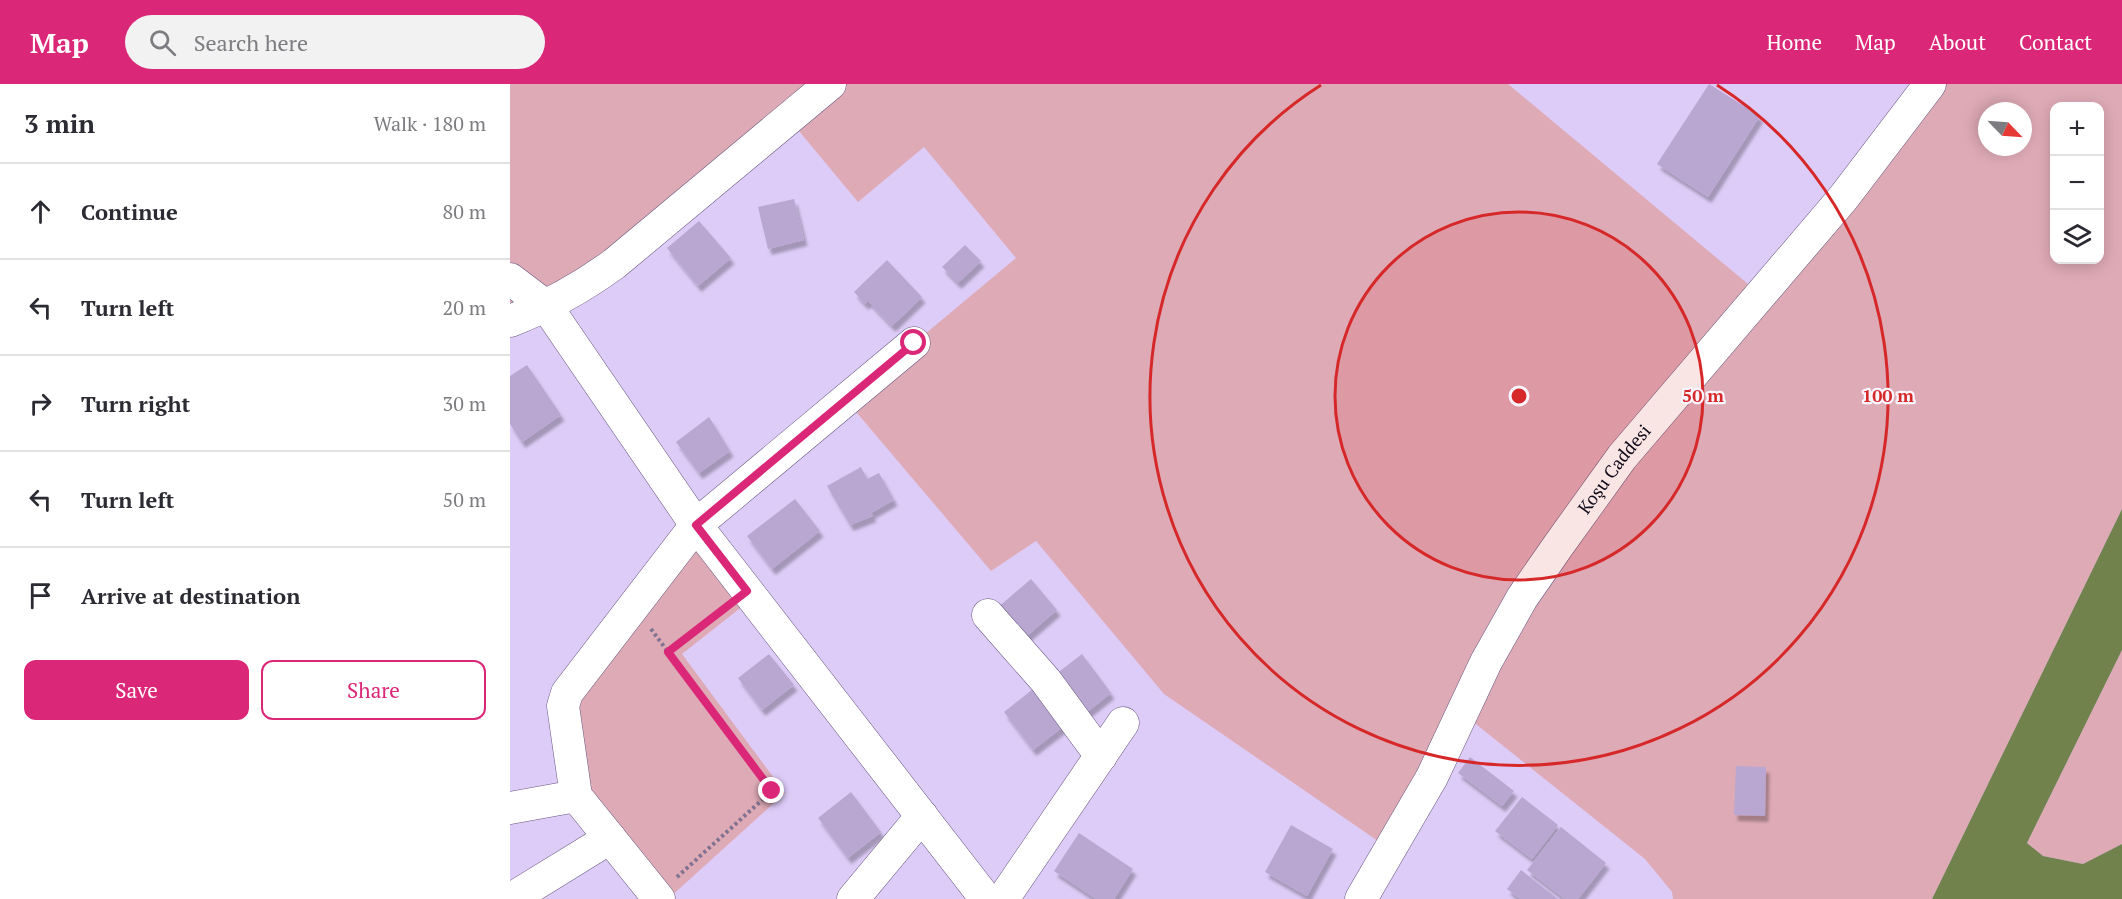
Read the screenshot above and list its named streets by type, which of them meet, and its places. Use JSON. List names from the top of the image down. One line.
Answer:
{"streets":{"street":["Koşu Caddesi"]},"north":"bottom right","page":{"header":"Map","search":"Search here","nav":["Home","Map","About","Contact"],"heading":["3 min","Walk · 180 m"],"map_buttons":["+","−"],"list":[["Continue","80 m"],["Turn left","20 m"],["Turn right","30 m"],["Turn left","50 m"],"Arrive at destination"],"buttons":["Save","Share"]},"rings":["50 m","100 m"]}
